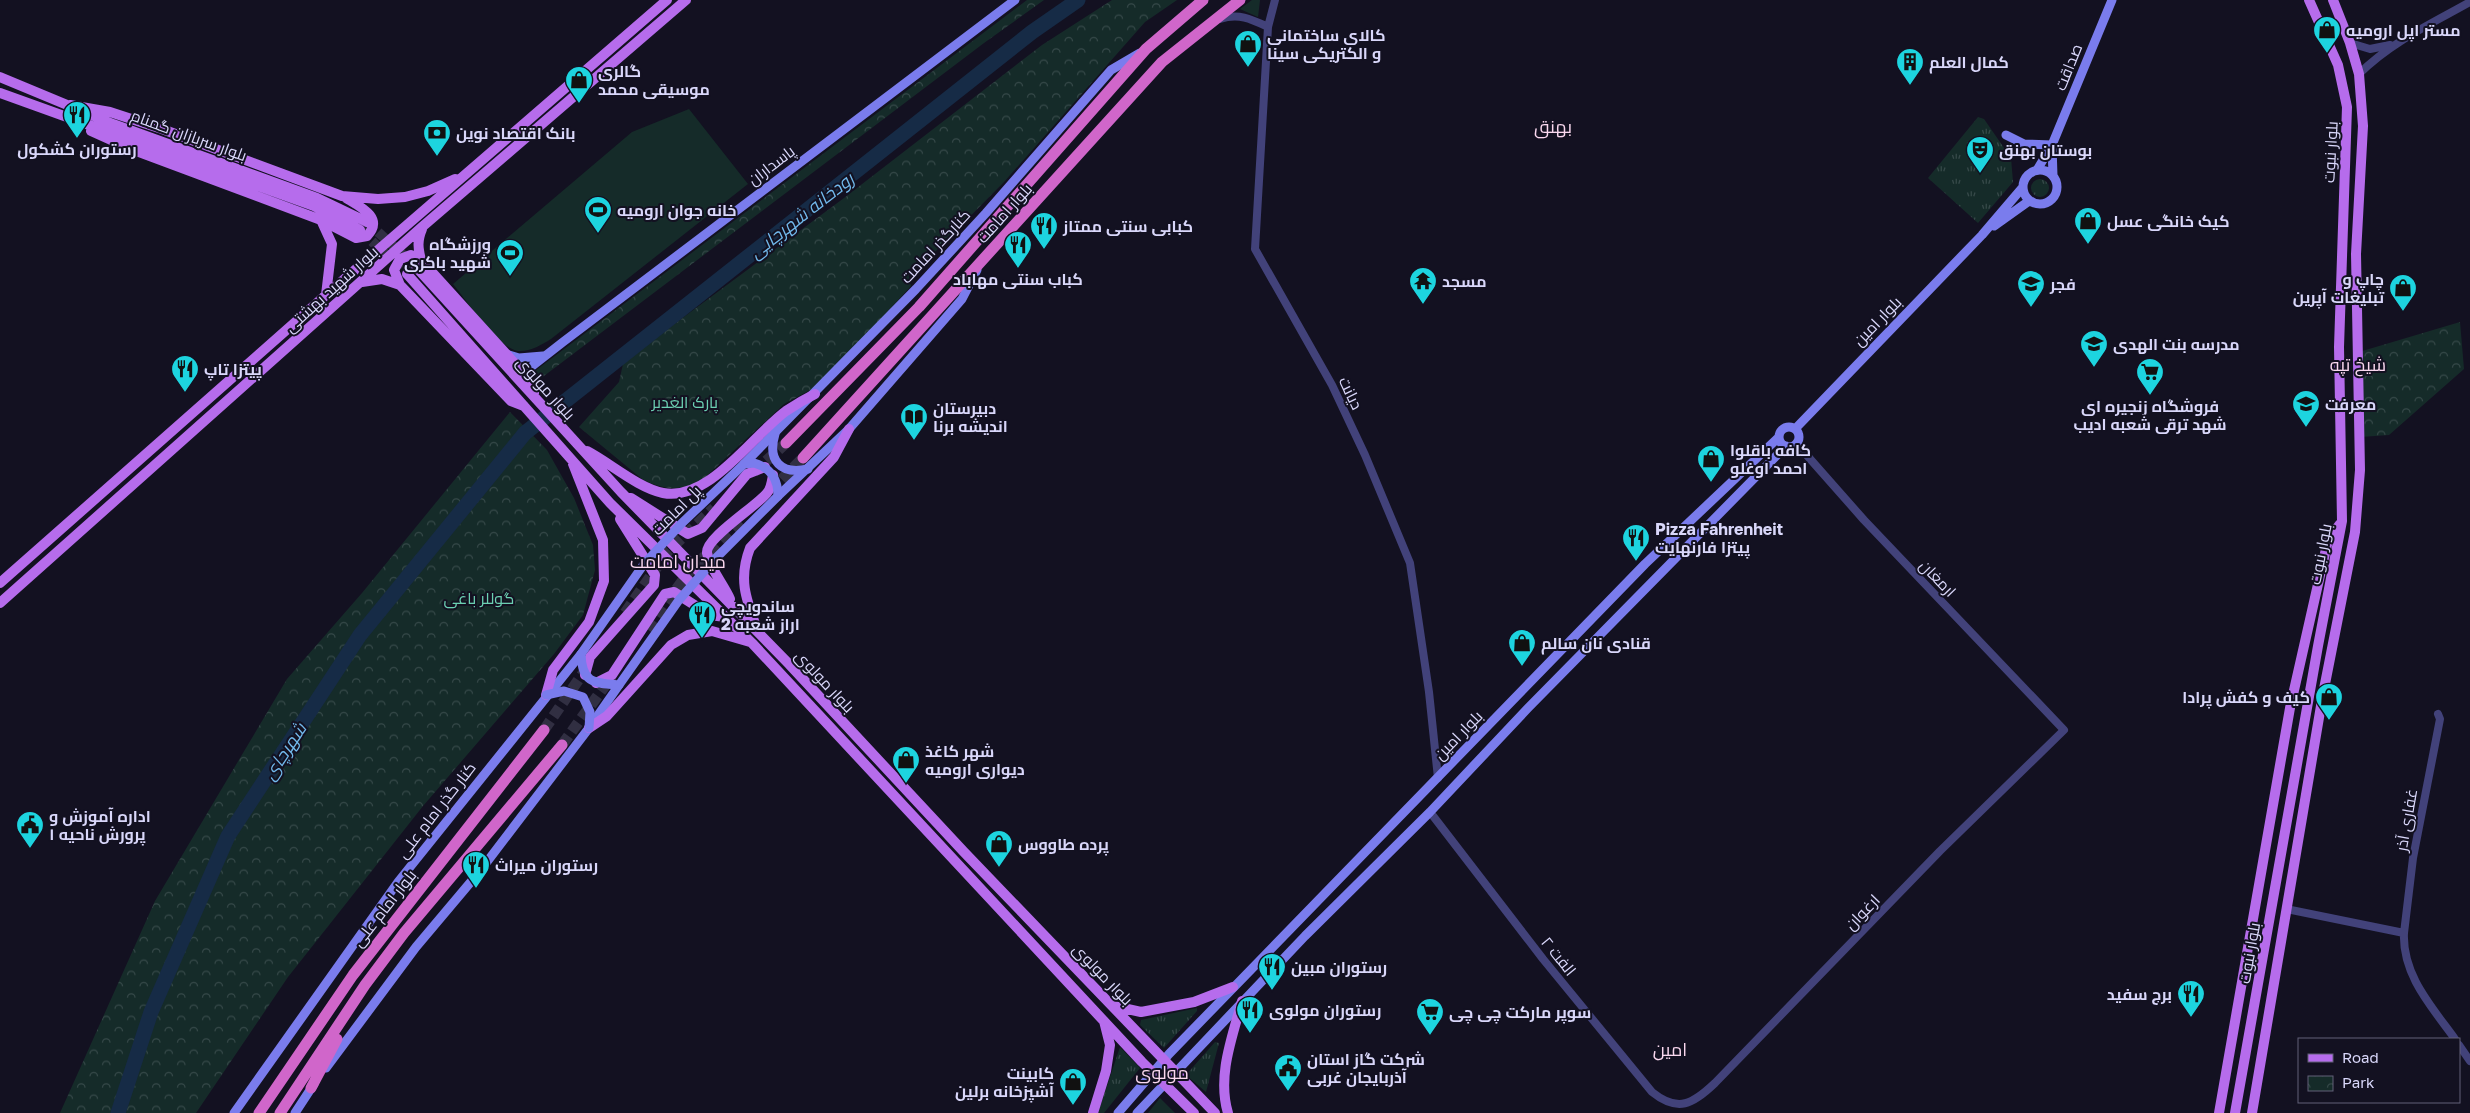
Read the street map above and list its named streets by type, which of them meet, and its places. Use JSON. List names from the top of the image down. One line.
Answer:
{"streets":{"highway":["بلوار امامت","بلوار امام علی"],"main road":["صداقت","بلوار سربازان گمنام","بلوار نبوت","پاسداران","کنارگذر امامت","بلوار شهید بهشتی","بلوار امین","بلوار مولوی","پل امامت","کنار گذر امام علی"],"street":["دیانت","ارمغان","غفاری آذر","ارغوان","الفت ۲"]},"crossings":[["بلوار امامت","کنارگذر امامت"],["کنارگذر امامت","پل امامت"],["بلوار امین","بلوار مولوی"],["بلوار امین","دیانت"],["بلوار امین","ارمغان"],["بلوار امین","الفت ۲"],["پل امامت","کنار گذر امام علی"],["ارمغان","ارغوان"],["ارغوان","الفت ۲"]],"districts":["بهنق","شیخ تپه","میدان امامت","امین","مولوی"],"water":["رودخانه شهرچایی","شهرچای"],"parks":["پارک الغدیر","گوللر باغی"],"places":{"shop":["مستر اپل ارومیه","کالای ساختمانی و الکتریکی سینا","گالری موسیقی محمد","کیک خانگی عسل","چاپ و تبلیغات آپرین","کافه باقلوا احمد اوغلو","قنادی نان سالم","کیف و کفش پرادا","شهر کاغذ دیواری ارومیه","پرده طاووس","کابینت آشپزخانه برلین"],"building":["کمال العلم"],"restaurant":["رستوران کشکول","کبابی سنتی ممتاز","کباب سنتی مهاباد","پیتزا تاپ","Pizza Fahrenheit پیتزا فارنهایت","ساندویچی اراز شعبه 2","رستوران میراث","رستوران مبین","برج سفید","رستوران مولوی"],"bank":["بانک اقتصاد نوین"],"theatre":["بوستان بهنق"],"sports":["خانه جوان ارومیه","ورزشگاه شهید باکری"],"temple":["مسجد"],"school or university":["فجر","مدرسه بنت الهدی","معرفت"],"supermarket":["فروشگاه زنجیره ای شهد ترقی شعبه ادیب","سوپر مارکت چی چی"],"library":["دبیرستان اندیشه برنا"],"public building":["اداره آموزش و پرورش ناحیه ۱","شرکت گاز استان آذربایجان غربی"]},"legend":["Road","Park"]}
